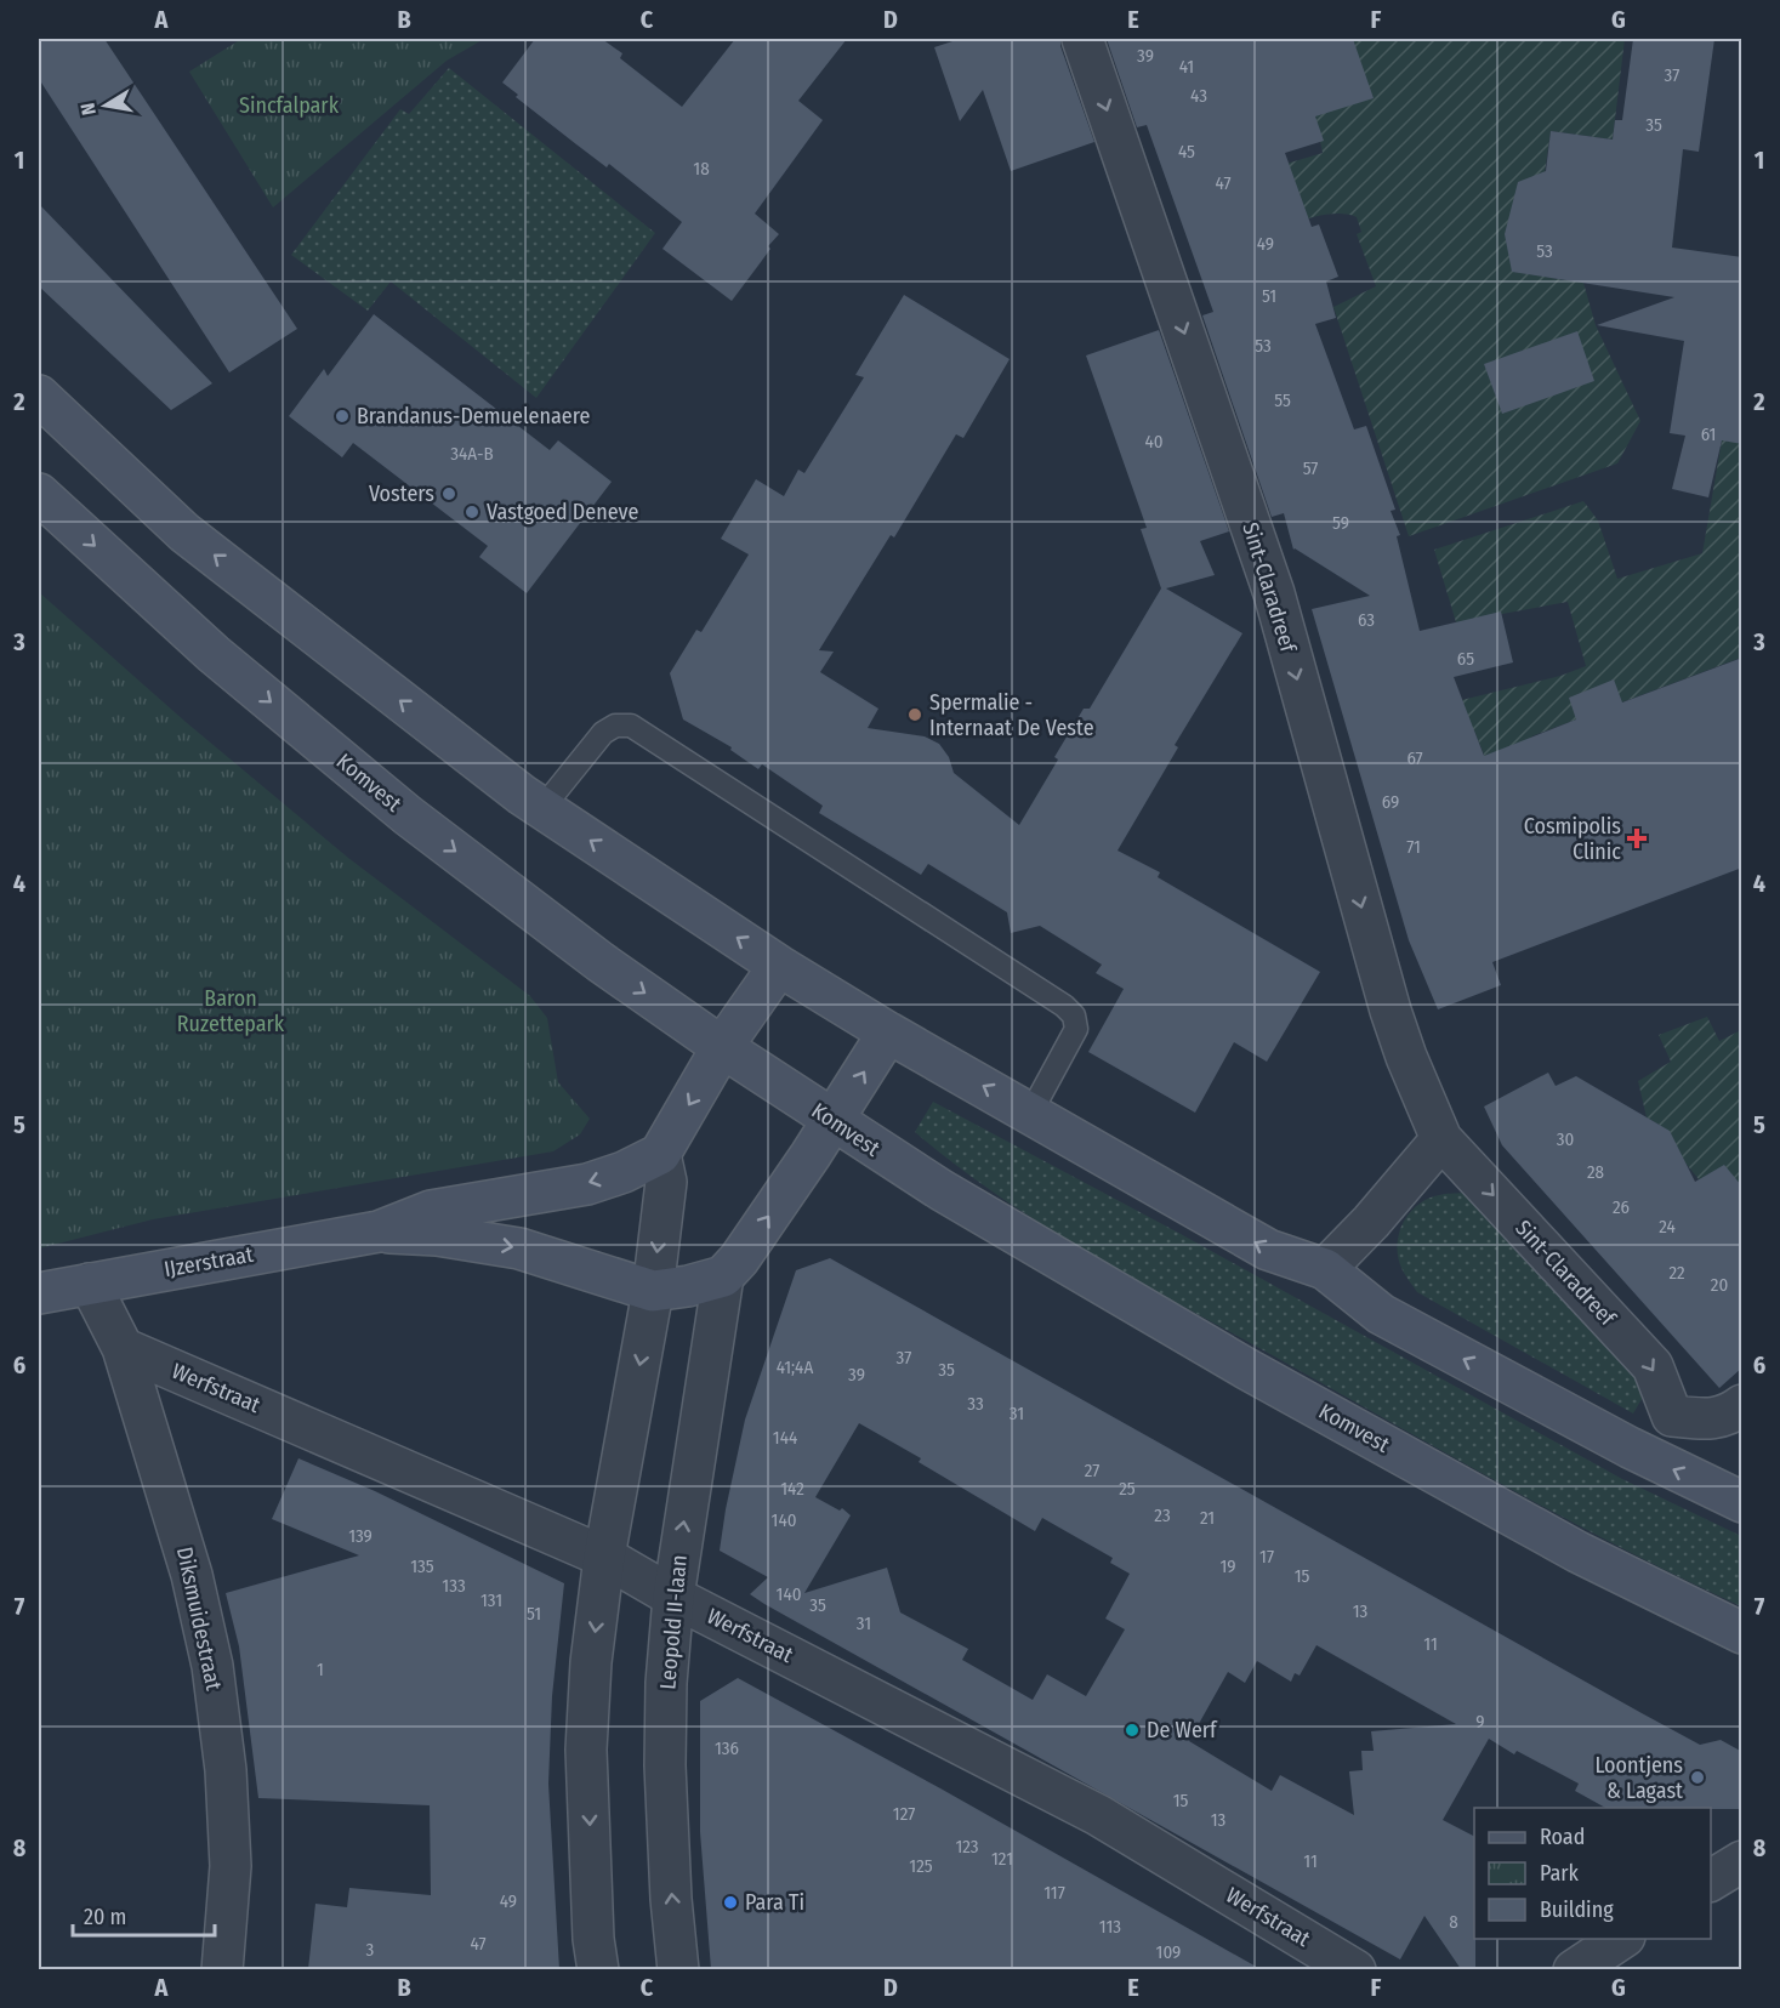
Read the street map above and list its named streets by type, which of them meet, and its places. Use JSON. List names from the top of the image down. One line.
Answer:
{"streets":{"main road":["Komvest","IJzerstraat","Leopold II-laan"],"street":["Sint-Claradreef","Werfstraat","Diksmuidestraat"]},"crossings":[["Komvest","Leopold II-laan"],["IJzerstraat","Diksmuidestraat"],["Werfstraat","Diksmuidestraat"],["Werfstraat","Leopold II-laan"]],"one_way":["Sint-Claradreef","Leopold II-laan"],"parks":["Sincfalpark","Baron Ruzettepark"],"places":{"other":["Brandanus-Demuelenaere","Vosters","Vastgoed Deneve","Spermalie - Internaat De Veste","De Werf","Loontjens & Lagast","Para Ti"],"health":["Cosmipolis Clinic"]},"house_numbers":["39","41","37","43","35","45","18","47","49","53","51","53","55","61","40","34A-B","57","59","63","65","67","69","71","30","28","26","24","22","20","37","41;4A","35","39","33","31","144","27","142","25","23","21","140","139","17","135","19","15","133","140","131","35","13","51","31","11","1","9","136","15","127","13","123","121","11","125","117","49","8","113","47","3","109"],"legend":["Road","Park","Building"],"scale_bar":"20 m","north":"left","grid":{"columns":["A","B","C","D","E","F","G"],"rows":["1","2","3","4","5","6","7","8"]}}
